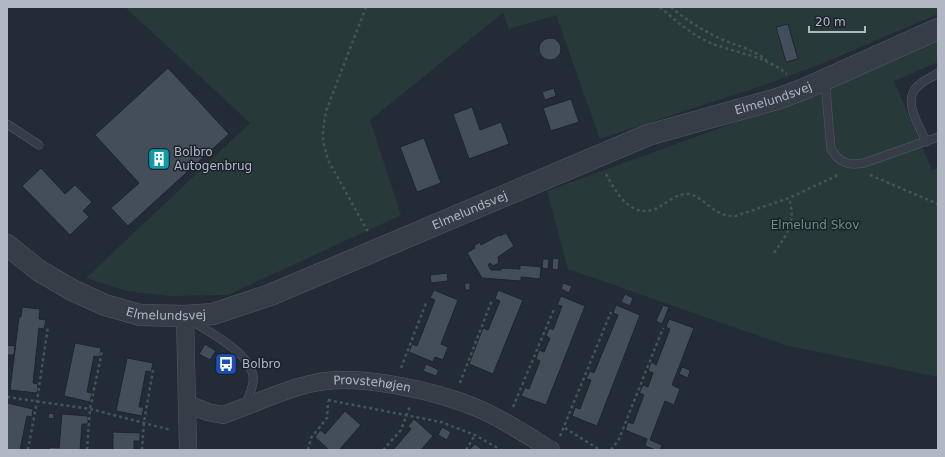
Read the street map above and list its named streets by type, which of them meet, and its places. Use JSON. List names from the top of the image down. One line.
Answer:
{"streets":{"street":["Elmelundsvej","Provstehøjen"]},"parks":["Elmelund Skov"],"places":{"building":["Bolbro Autogenbrug"],"bus stop":["Bolbro"]},"scale_bar":"20 m"}
